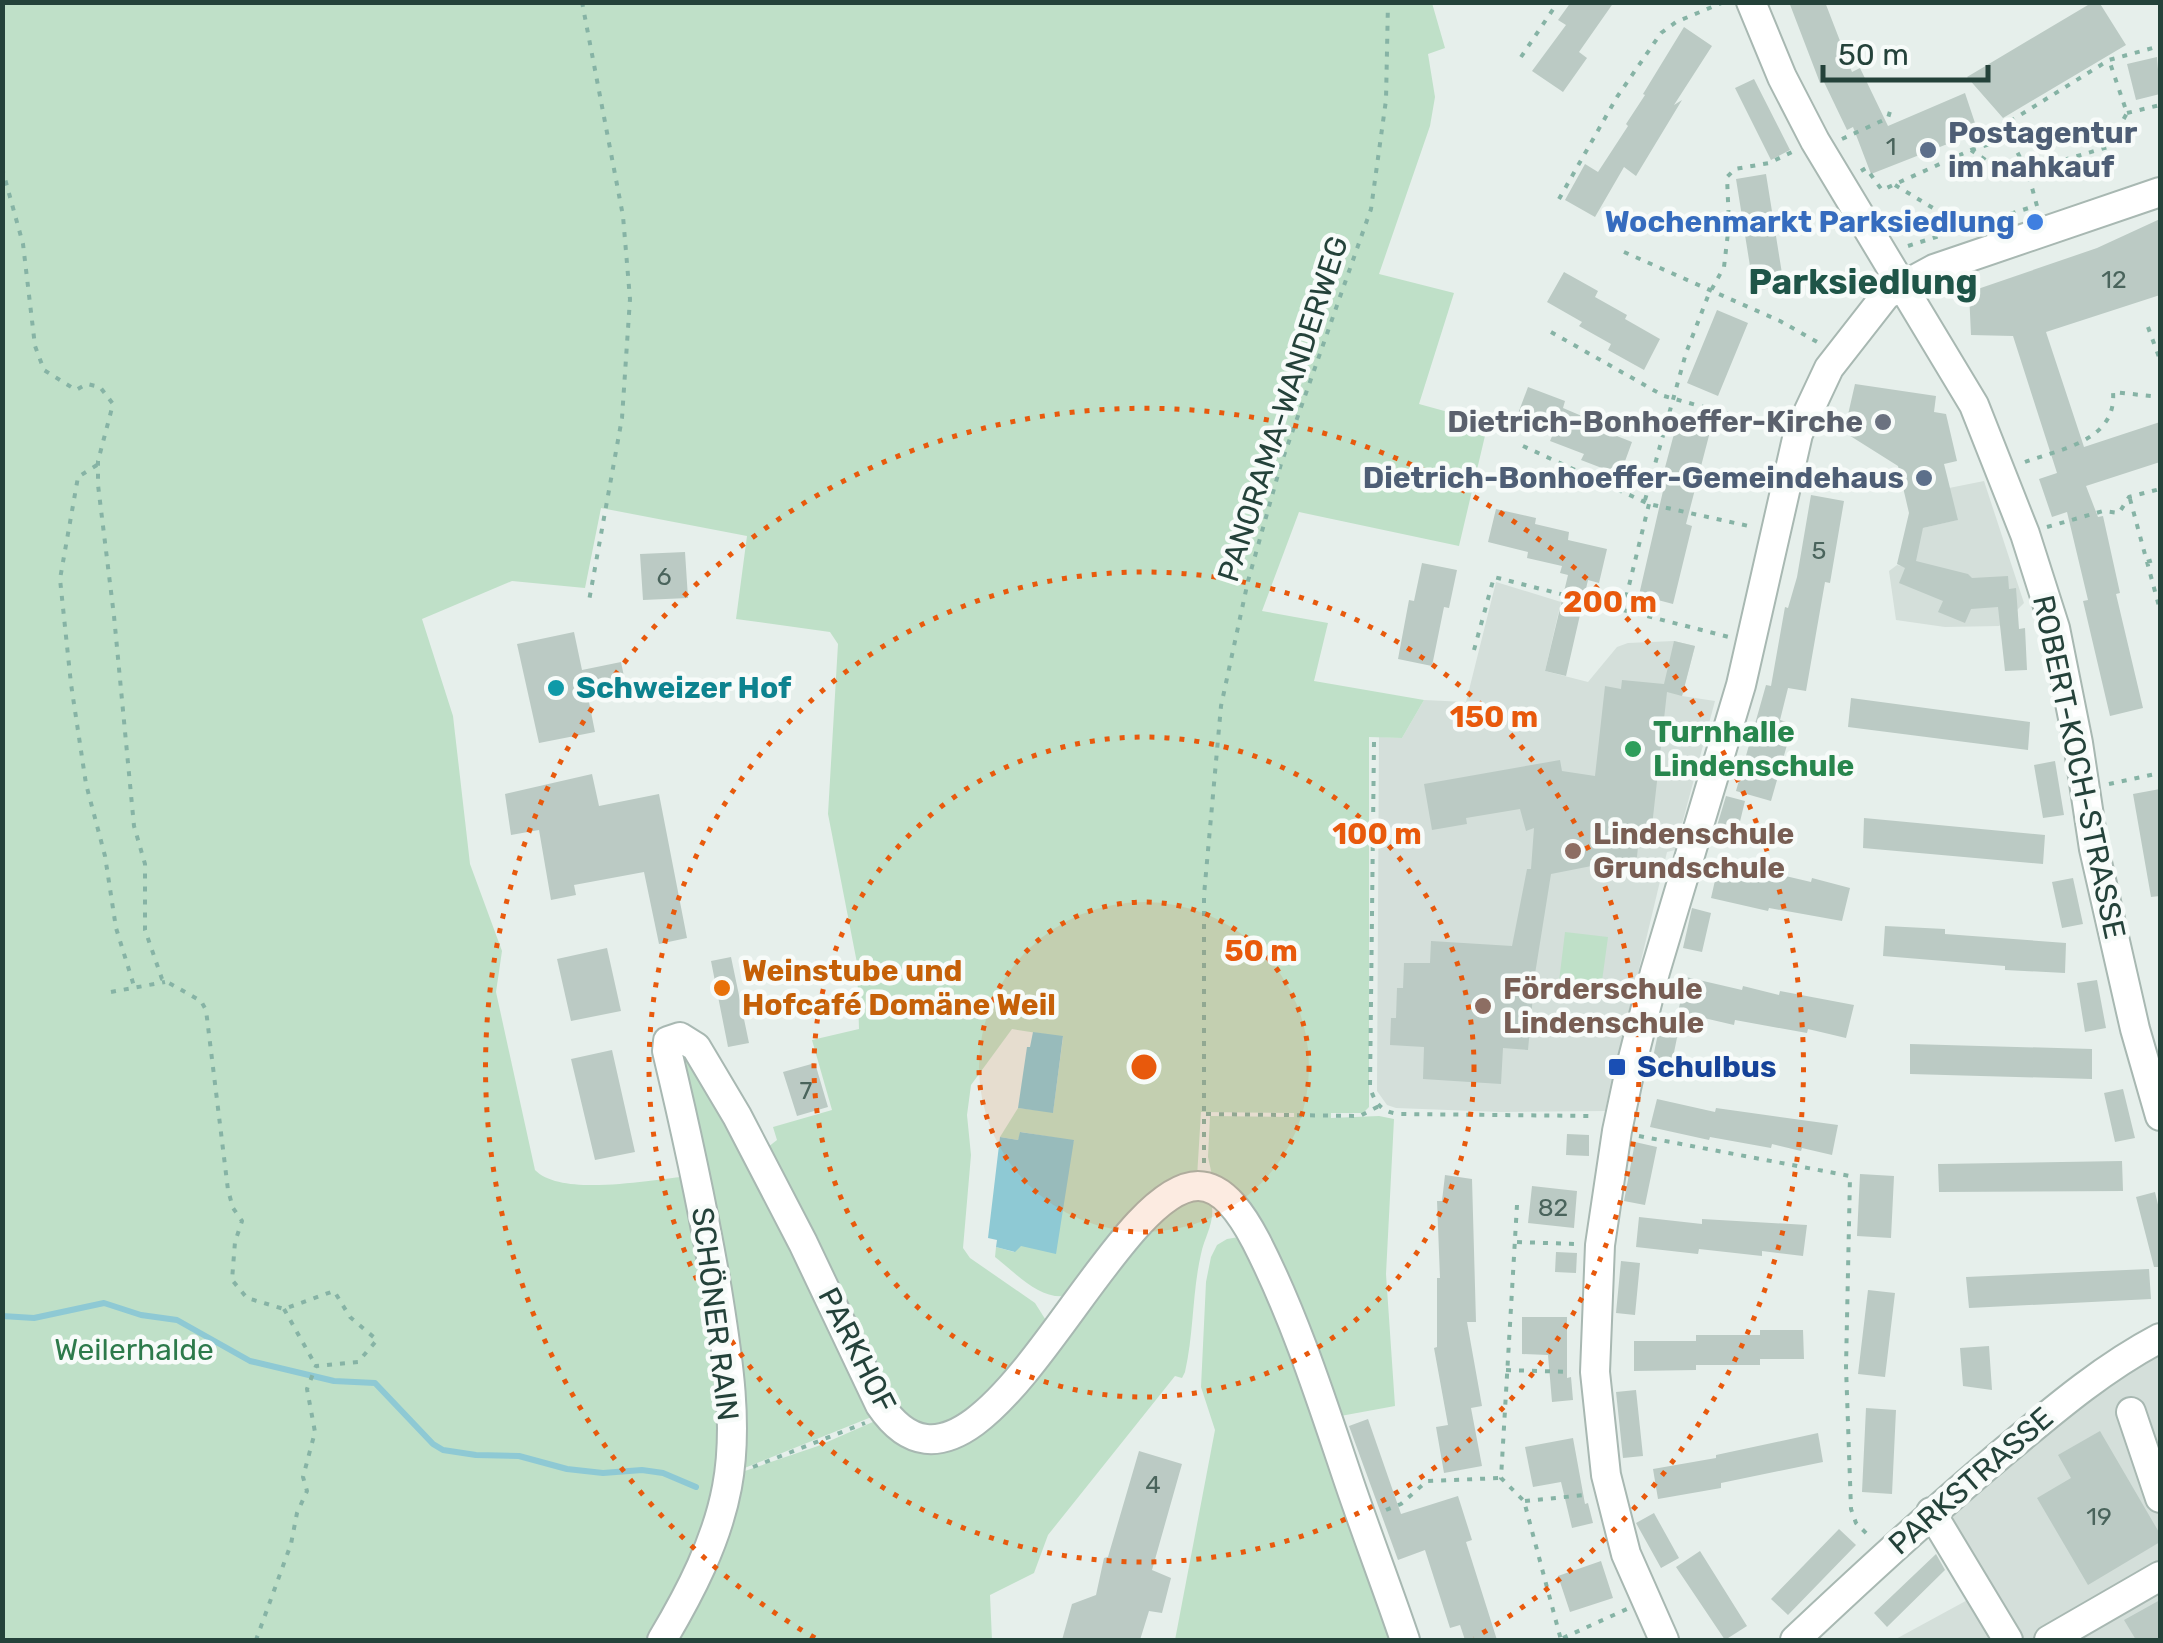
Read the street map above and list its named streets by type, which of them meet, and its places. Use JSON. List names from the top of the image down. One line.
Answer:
{"streets":{"street":["ROBERT-KOCH-STRASSE","SCHÖNER RAIN","PARKHOF","PARKSTRASSE"],"path":["PANORAMA-WANDERWEG"]},"crossings":[["PANORAMA-WANDERWEG","PARKHOF"],["SCHÖNER RAIN","PARKHOF"]],"districts":["Parksiedlung"],"parks":["Weilerhalde"],"places":{"other":["Postagentur im nahkauf","Wochenmarkt Parksiedlung","Dietrich-Bonhoeffer-Kirche","Dietrich-Bonhoeffer-Gemeindehaus","Schweizer Hof","Turnhalle Lindenschule","Lindenschule Grundschule","Weinstube und Hofcafé Domäne Weil","Förderschule Lindenschule"],"transit":["Schulbus"]},"house_numbers":["1","12","5","6","7","82","4","19"],"scale_bar":"50 m","rings":["200 m","150 m","100 m","50 m"]}
